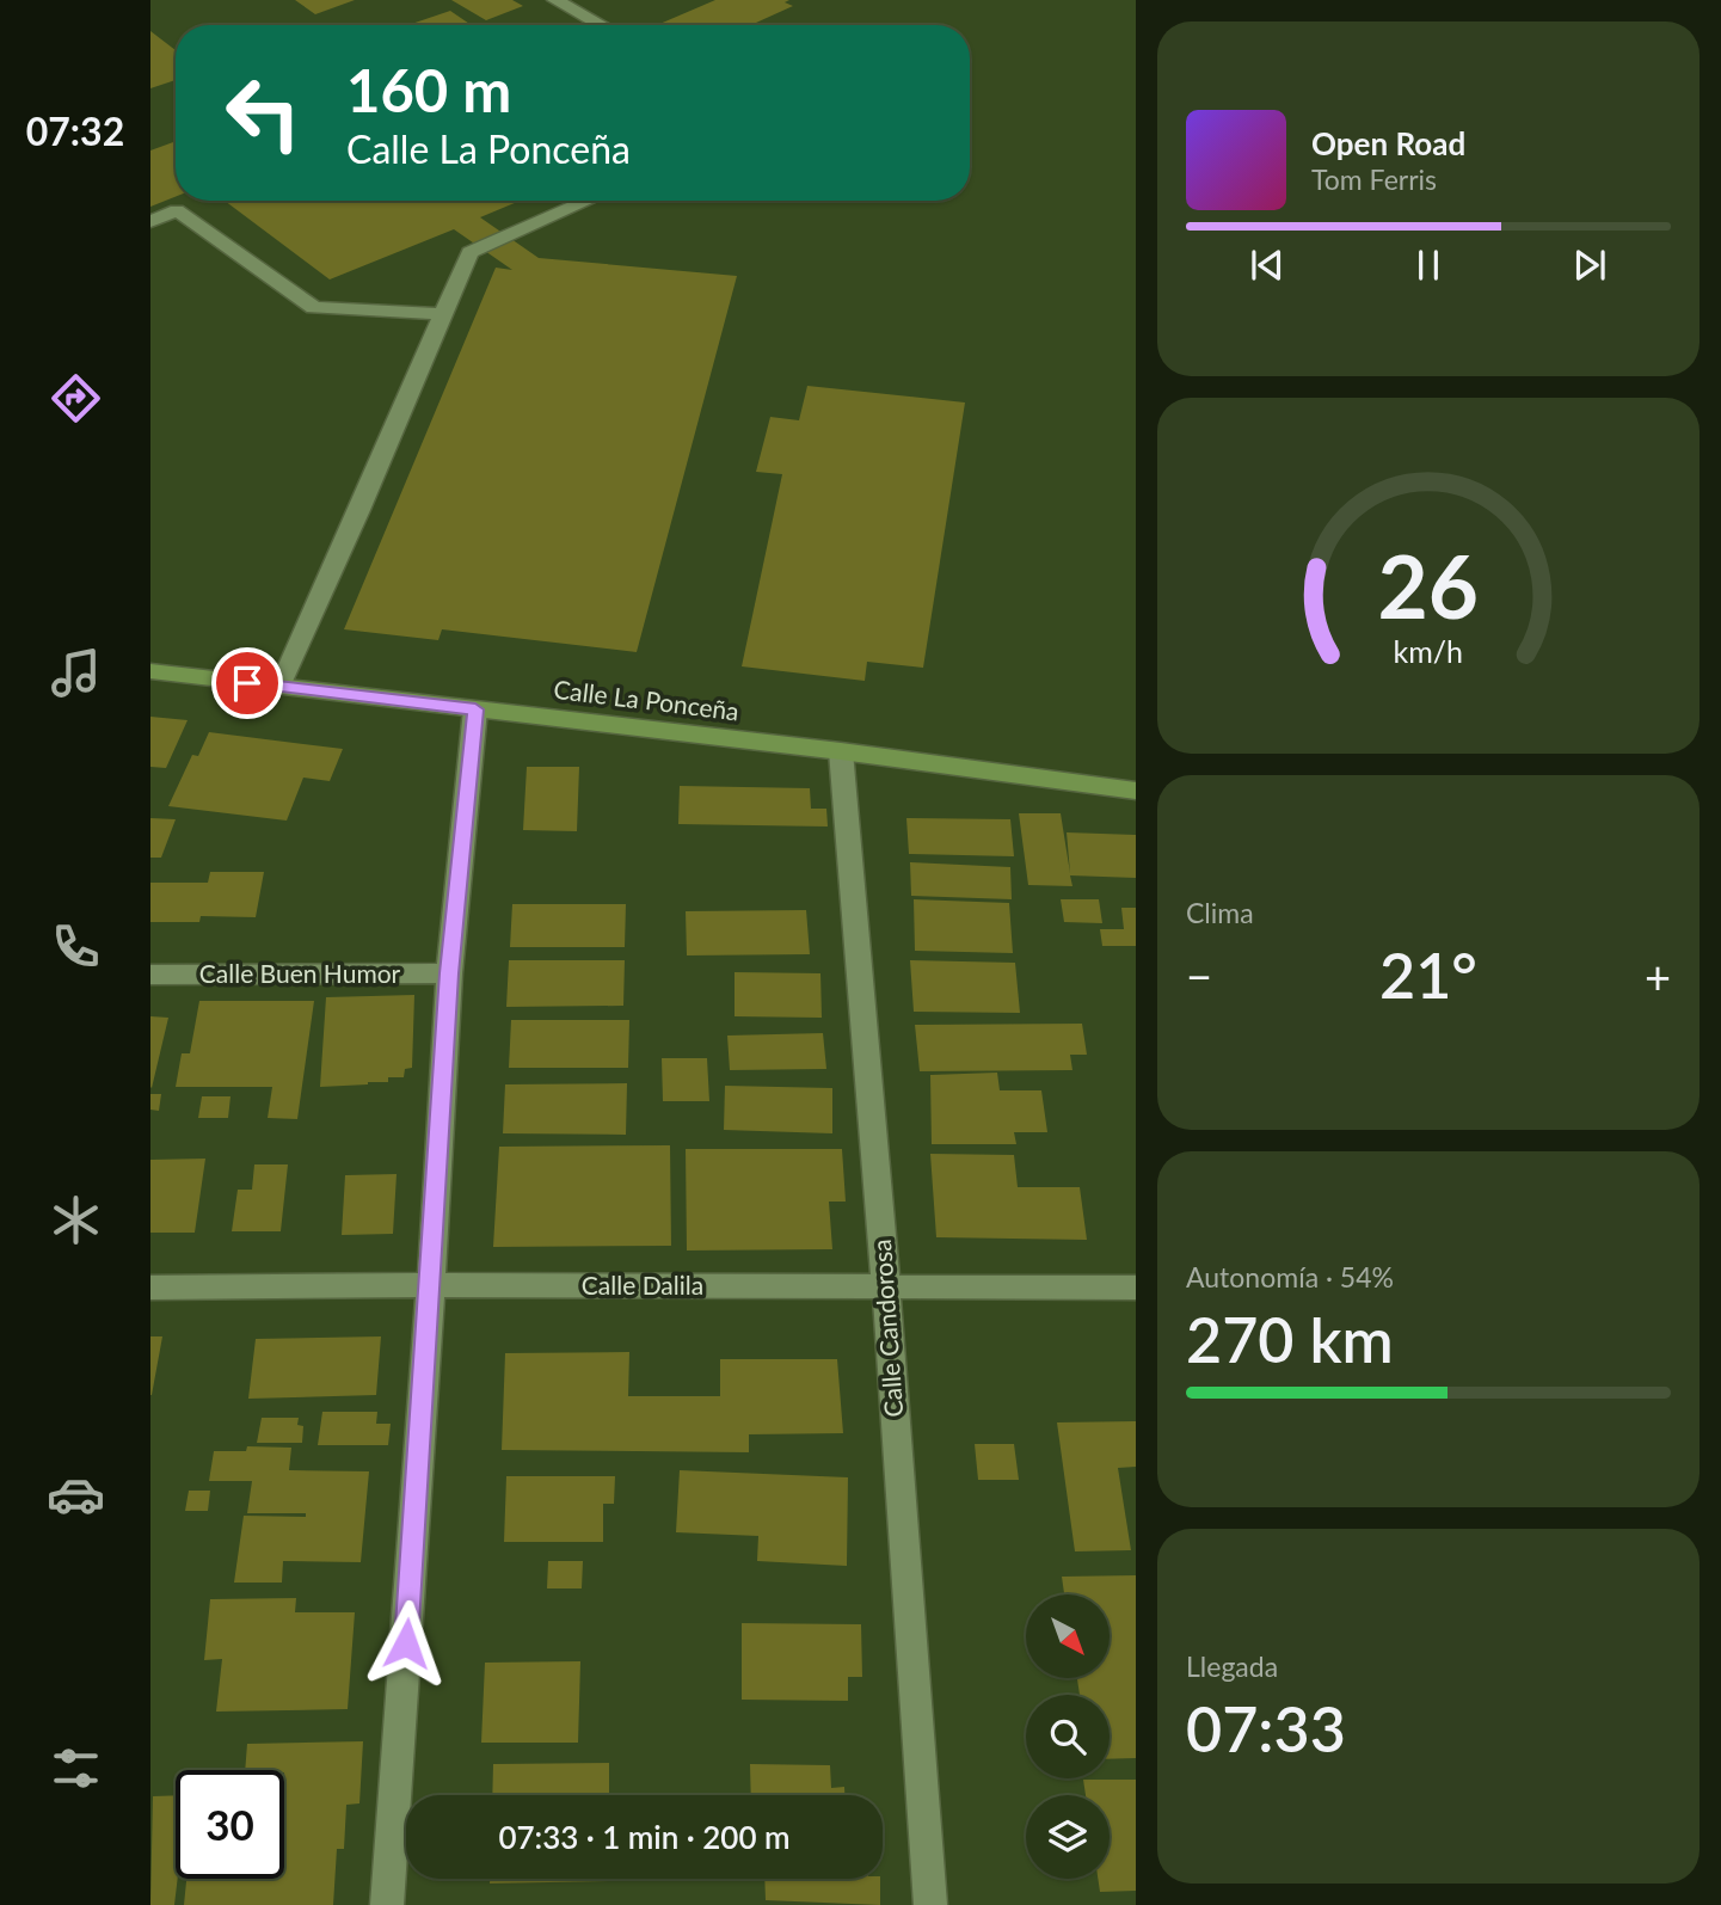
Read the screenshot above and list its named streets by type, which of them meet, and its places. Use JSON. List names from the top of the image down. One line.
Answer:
{"streets":{"main road":["Calle La Ponceña"],"street":["Calle Buen Humor","Calle Dalila","Calle Candorosa"]},"crossings":[["Calle La Ponceña","Calle Candorosa"],["Calle Dalila","Calle Candorosa"]],"north":"bottom right","page":{"tabs":"07:32","turn":["160 m","Calle La Ponceña"],"song":["Open Road","Tom Ferris"],"tile":["Clima",["Autonomía · 54%","270 km"],["Llegada","07:33"]],"heat":["−","21°","+"],"limit":"30","trip":"07:33 · 1 min · 200 m","gauge":["26","km/h"]}}
